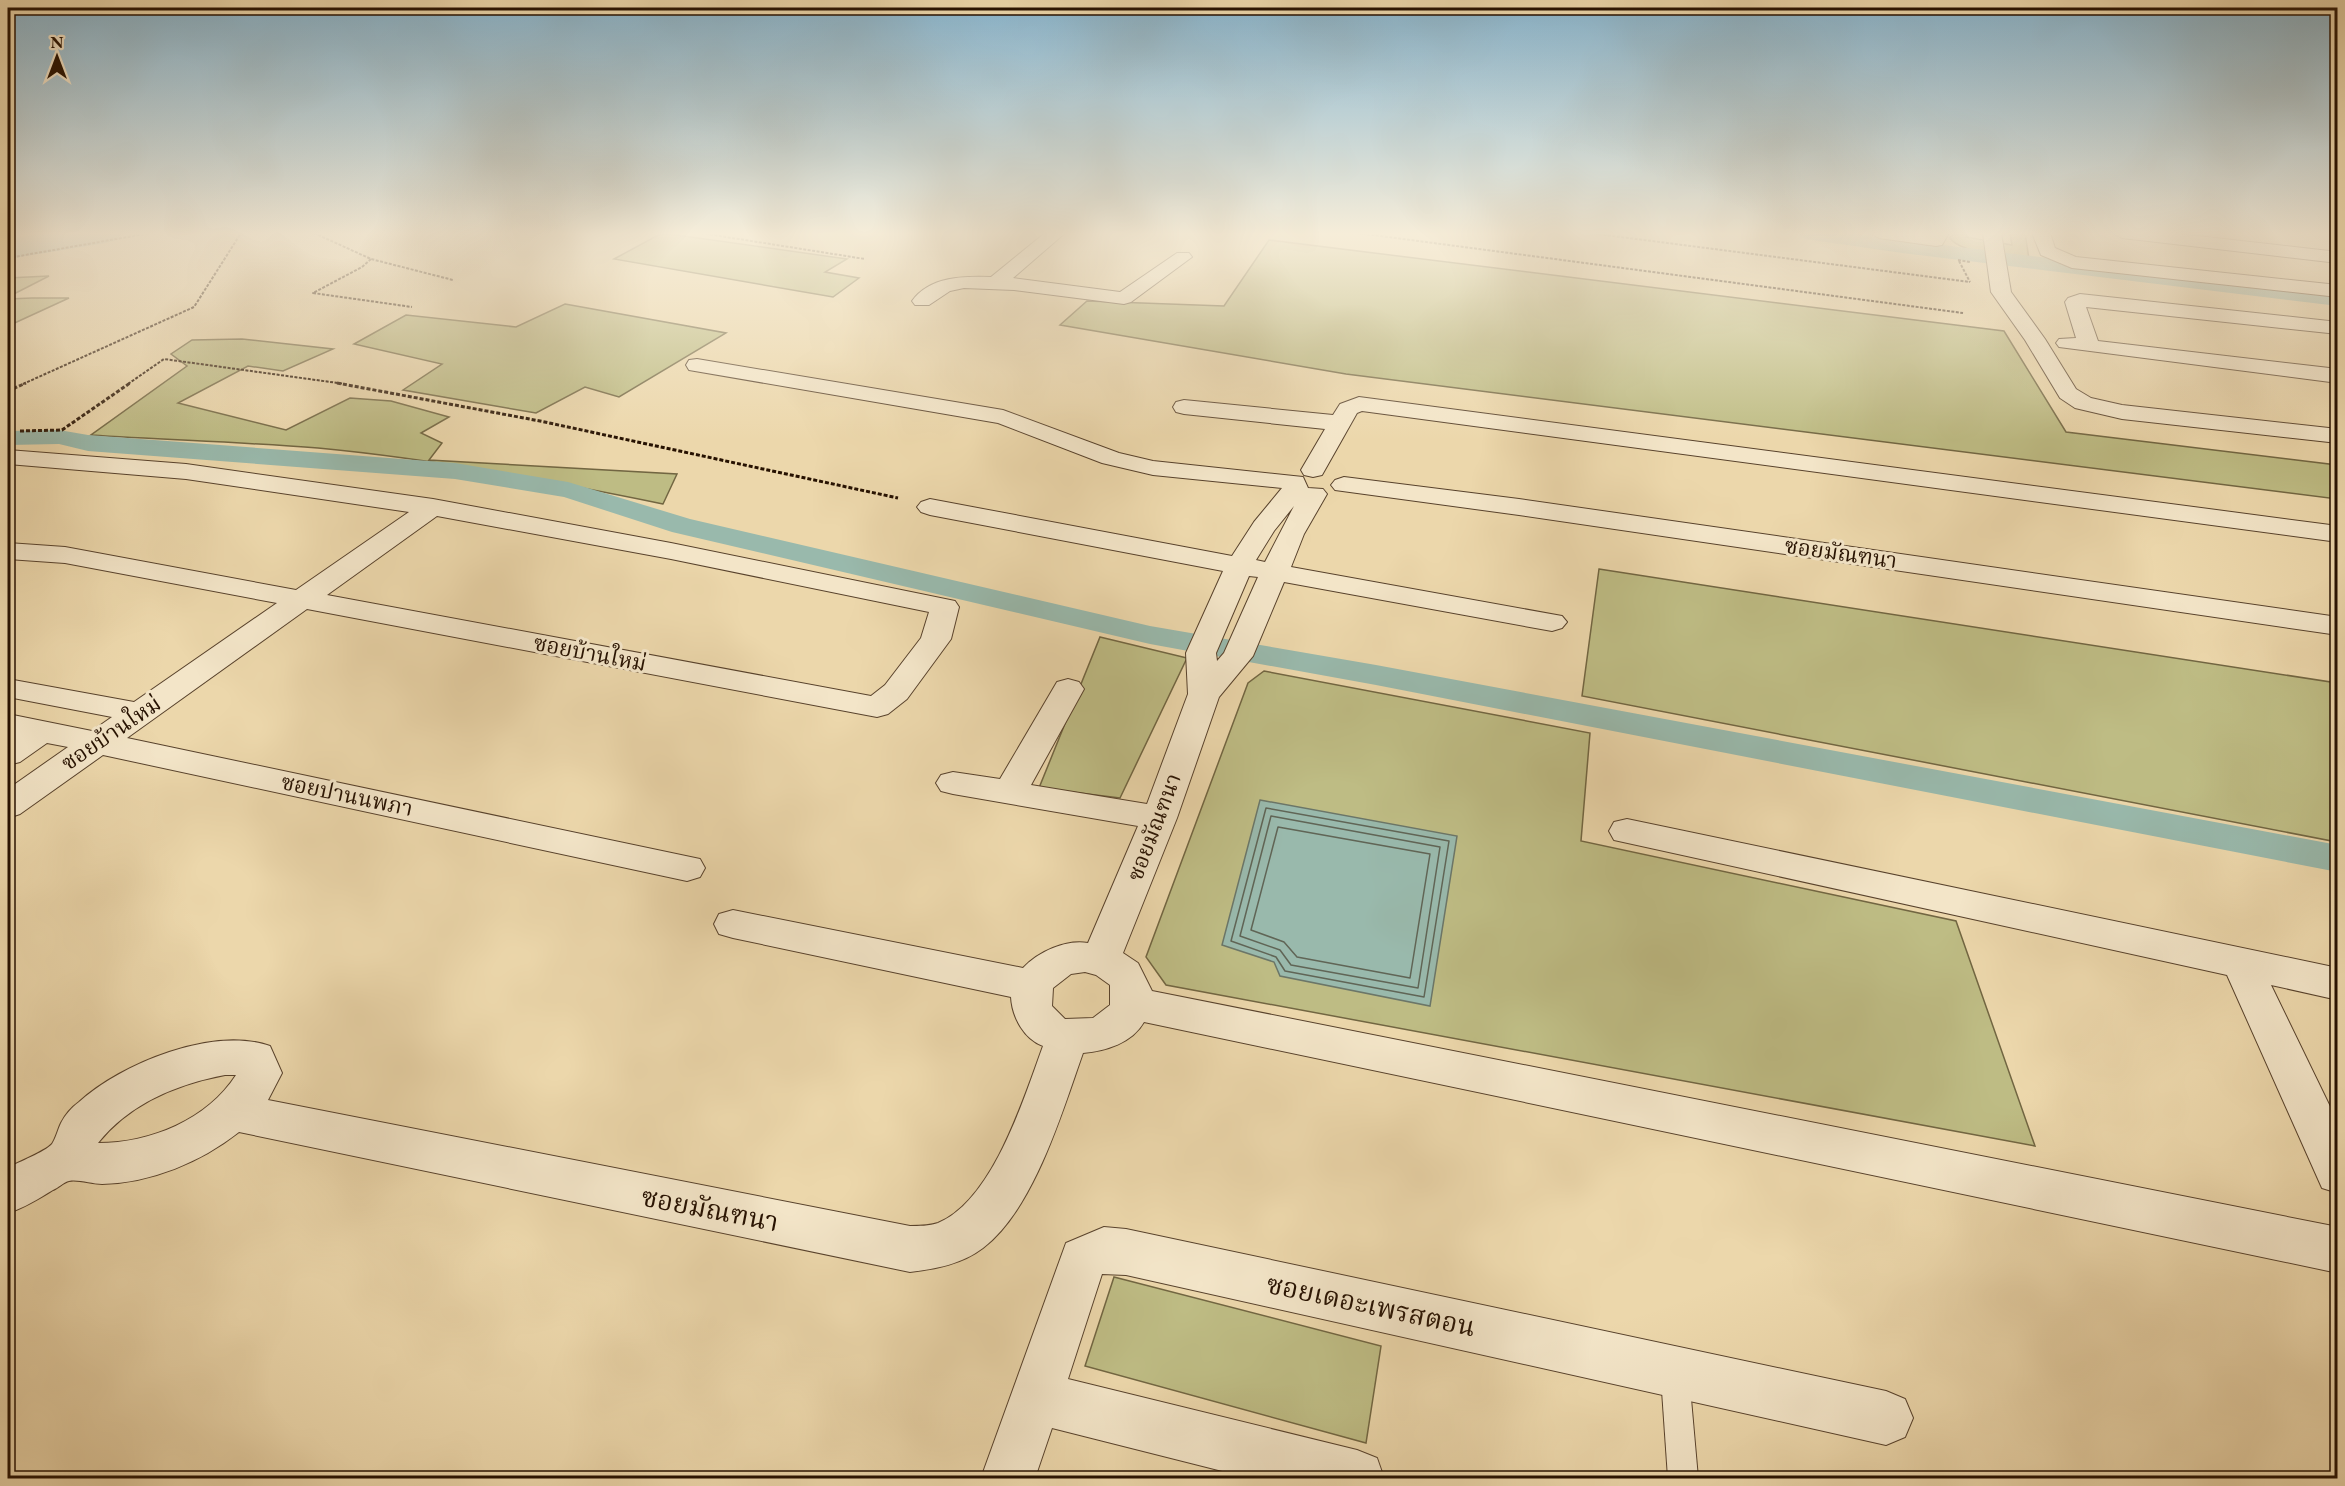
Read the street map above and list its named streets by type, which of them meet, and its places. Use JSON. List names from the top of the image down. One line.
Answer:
{"streets":{"street":["ซอยมัณฑนา","ซอยบ้านใหม่","ซอยปานนพภา","ซอยเดอะเพรสตอน"]},"crossings":[["ซอยบ้านใหม่","ซอยปานนพภา"]],"north":"top"}
